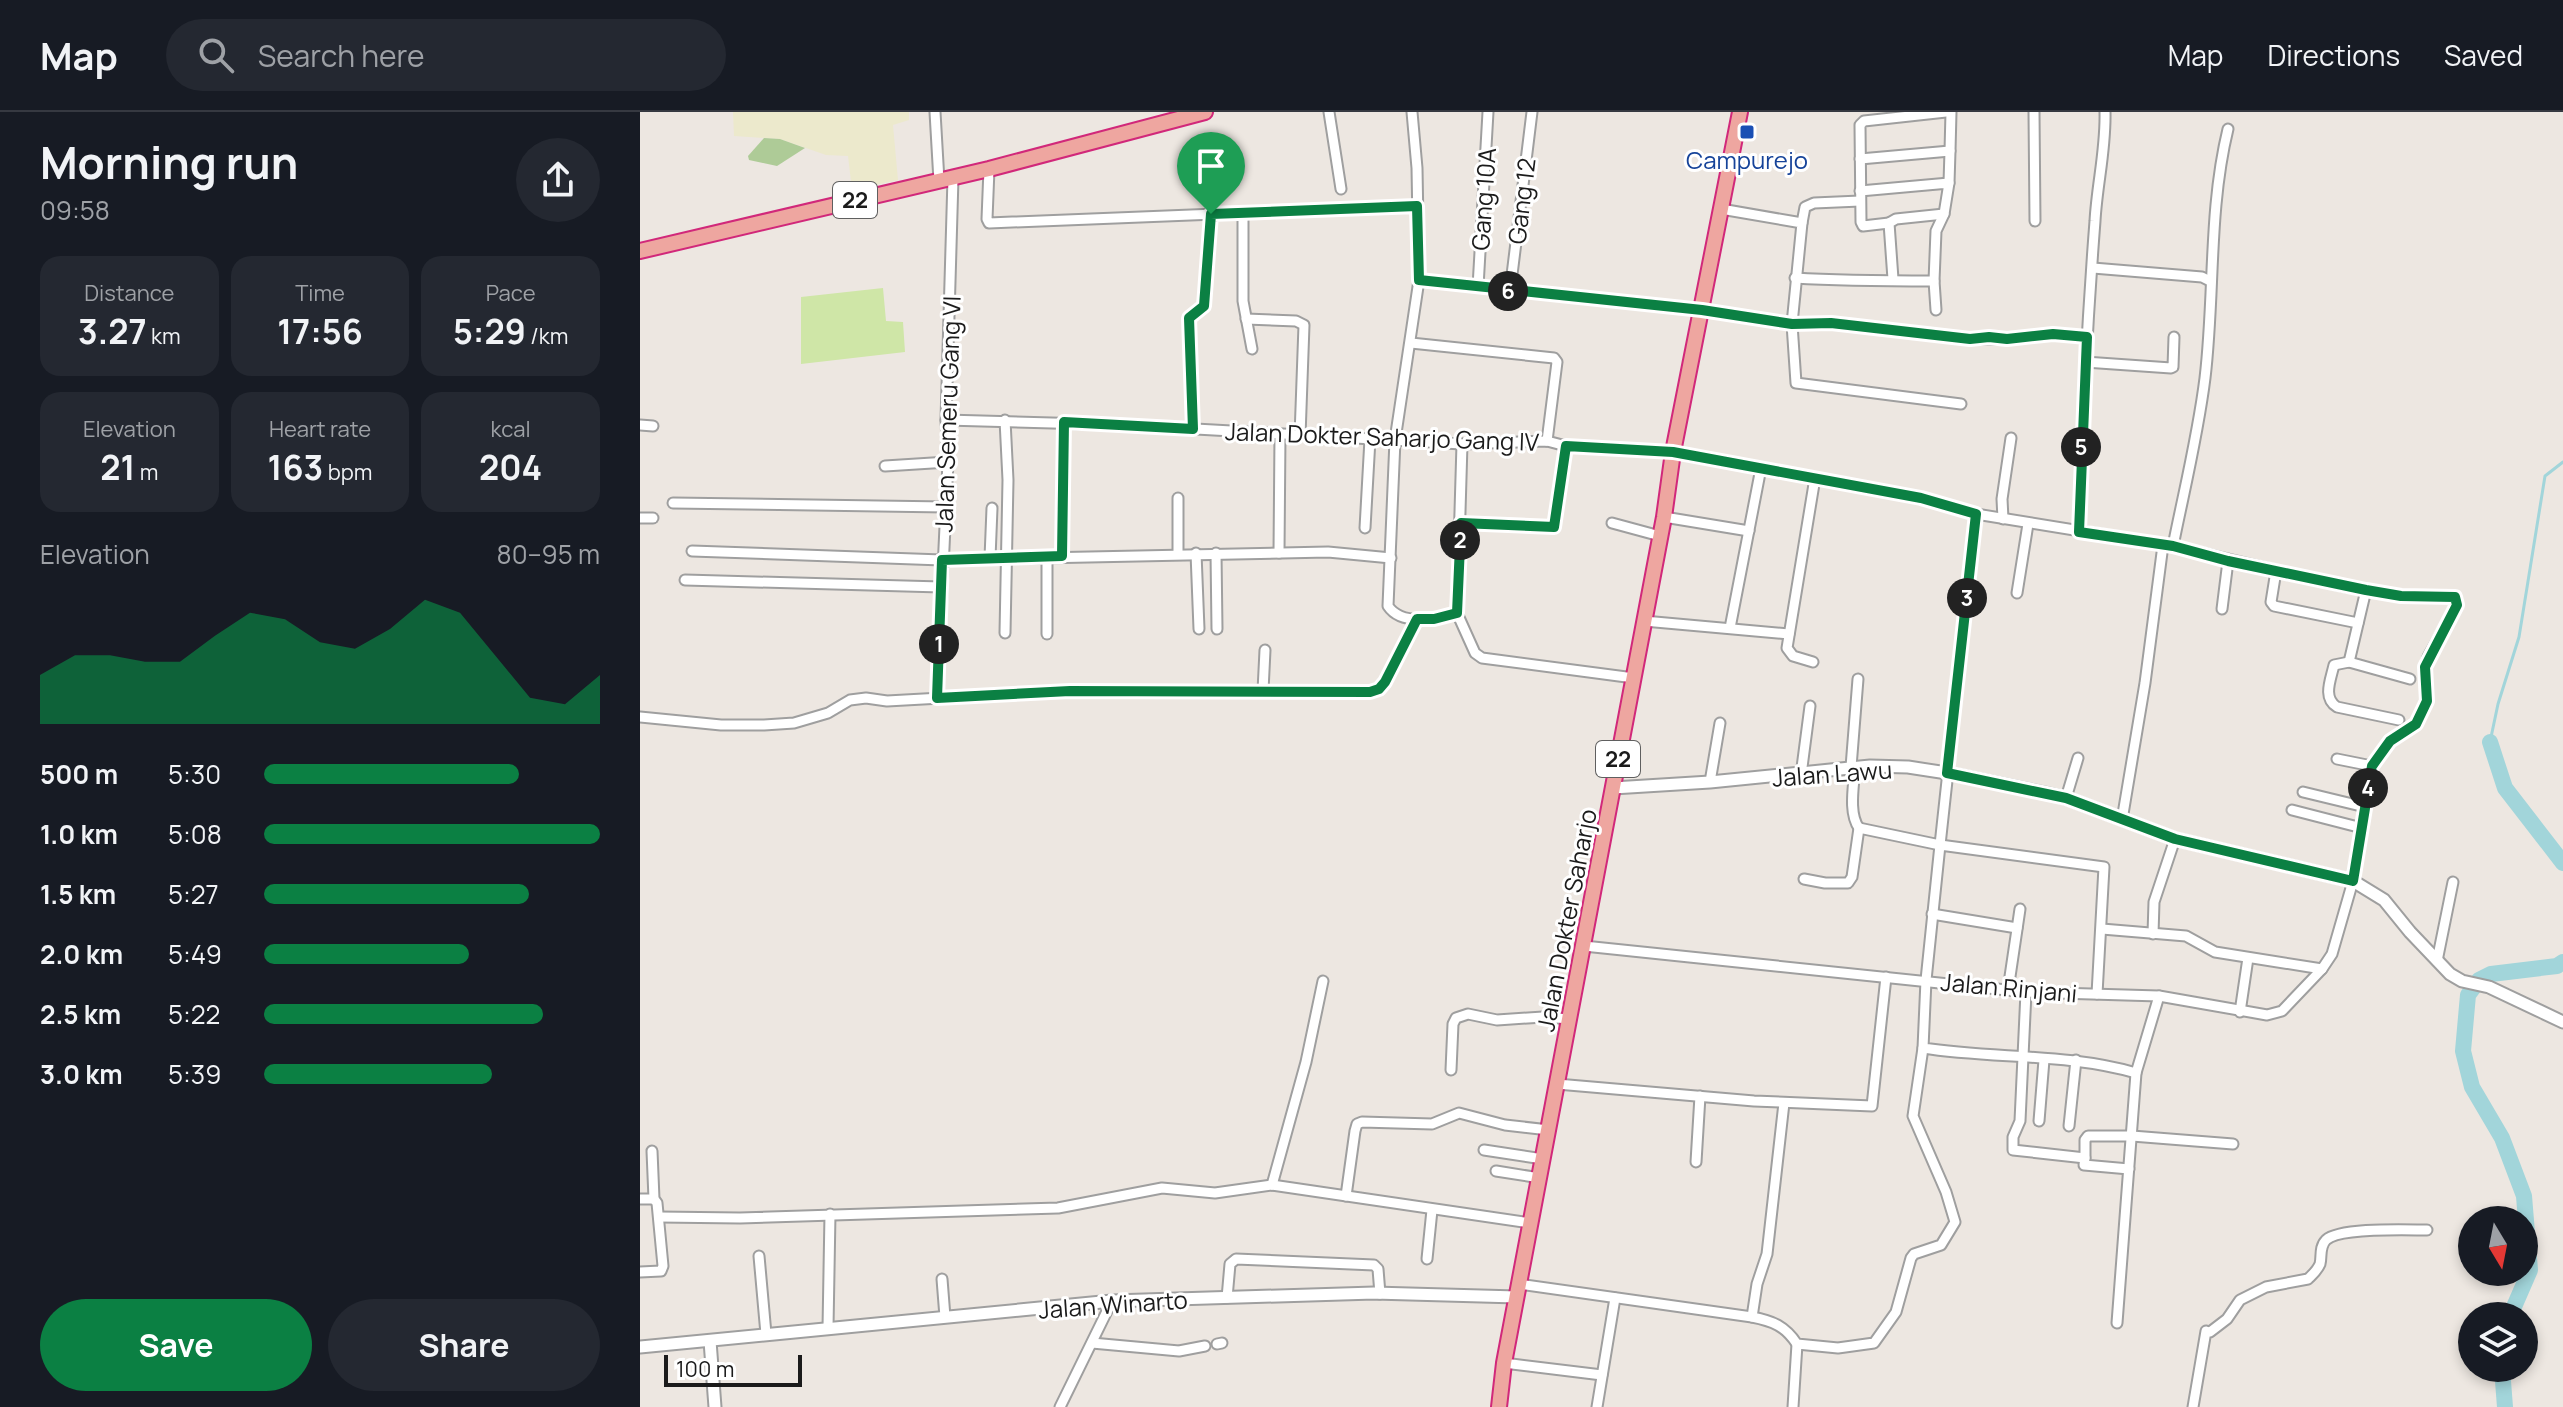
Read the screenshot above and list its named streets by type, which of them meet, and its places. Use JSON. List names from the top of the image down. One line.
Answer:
{"streets":{"highway":["22","Jalan Dokter Saharjo"],"street":["Gang 10A","Gang 12","Jalan Semeru Gang VI","Jalan Dokter Saharjo Gang IV","Jalan Lawu","Jalan Rinjani","Jalan Winarto"]},"crossings":[["22","Jalan Semeru Gang VI"],["Jalan Semeru Gang VI","Jalan Dokter Saharjo Gang IV"],["Jalan Dokter Saharjo Gang IV","Jalan Dokter Saharjo"],["Jalan Dokter Saharjo Gang IV","Jalan Rinjani"],["Jalan Lawu","Jalan Dokter Saharjo"],["Jalan Lawu","Jalan Rinjani"],["Jalan Dokter Saharjo","Jalan Rinjani"],["Jalan Dokter Saharjo","Jalan Winarto"]],"places":{"transit":["Campurejo"]},"scale_bar":"100 m","north":"bottom","page":{"header":"Map","search":"Search here","nav":["Map","Directions","Saved"],"heading":["Morning run","09:58"],"stats":[["Distance","3.27 km"],["Time","17:56"],["Pace","5:29 /km"],["Elevation","21 m"],["Heart rate","163 bpm"],["kcal","204"]],"pins":["6","5","2","3","1","4"],"chart":["Elevation","80–95 m"],"list":[{"name":"500 m","note":"5:30"},{"name":"1.0 km","note":"5:08"},{"name":"1.5 km","note":"5:27"},{"name":"2.0 km","note":"5:49"},{"name":"2.5 km","note":"5:22"},{"name":"3.0 km","note":"5:39"}],"buttons":["Save","Share"],"scale":"100 m"}}
